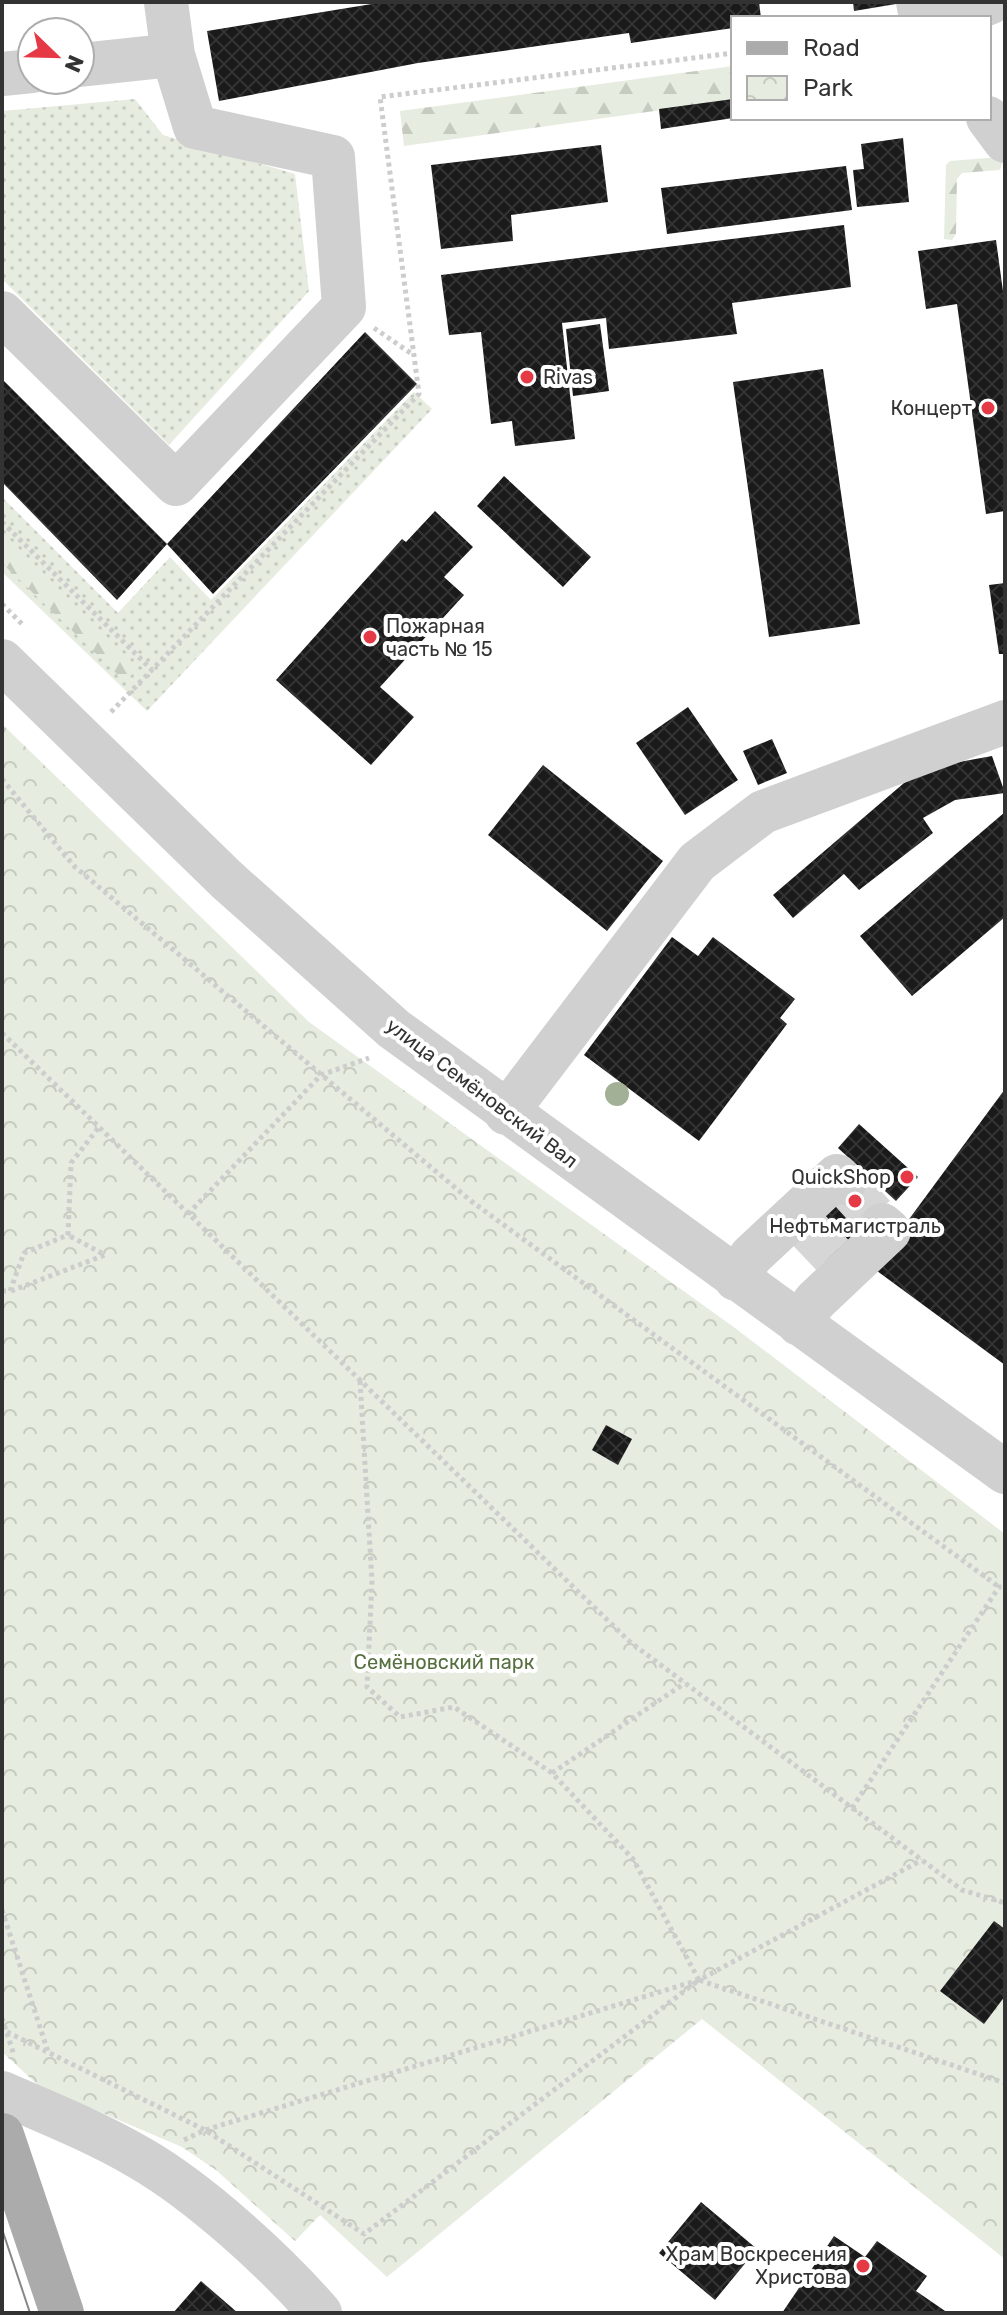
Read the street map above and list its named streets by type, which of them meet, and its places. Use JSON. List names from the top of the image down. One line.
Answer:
{"streets":{"street":["улица Семёновский Вал"]},"parks":["Семёновский парк"],"places":["Rivas","Концерт","Пожарная часть № 15","QuickShop","Нефтьмагистраль","Храм Воскресения Христова"],"legend":["Road","Park"],"north":"bottom right"}
